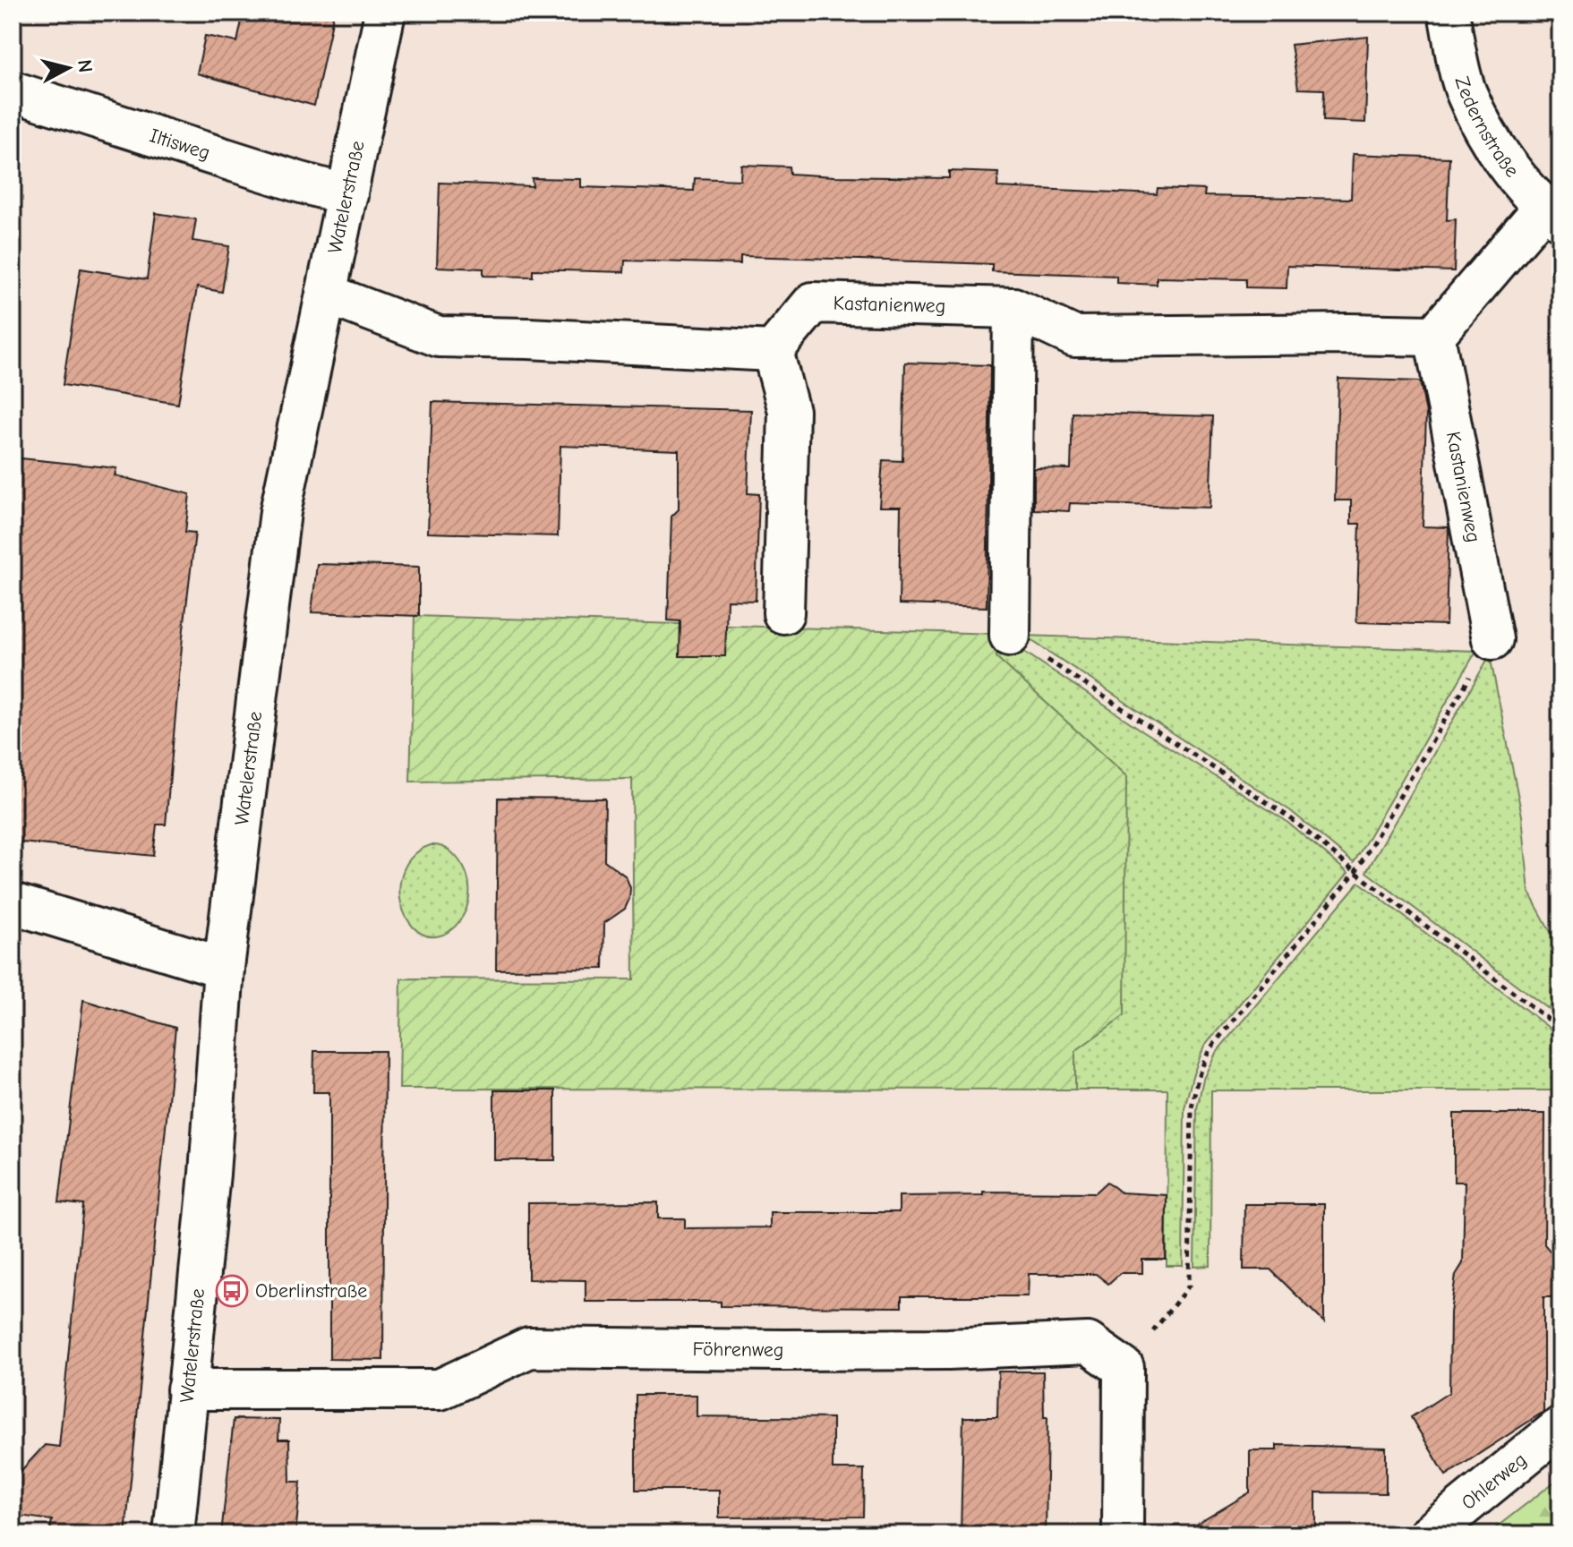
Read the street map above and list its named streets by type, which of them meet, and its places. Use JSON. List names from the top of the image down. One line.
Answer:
{"streets":{"street":["Zedernstraße","Iltisweg","Watelerstraße","Kastanienweg","Föhrenweg","Ohlerweg"]},"crossings":[["Iltisweg","Watelerstraße"],["Watelerstraße","Föhrenweg"]],"places":{"bus stop":["Oberlinstraße"]},"north":"right"}
